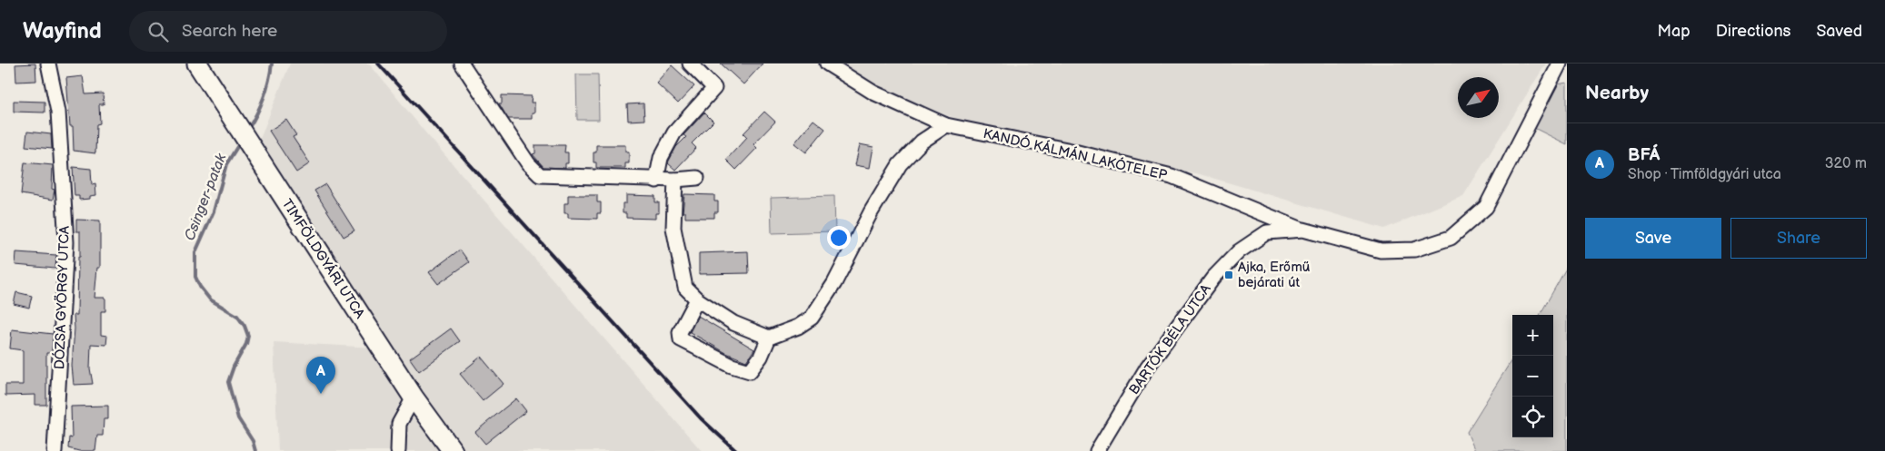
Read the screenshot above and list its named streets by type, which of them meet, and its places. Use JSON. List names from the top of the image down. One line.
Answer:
{"streets":{"main road":["TIMFÖLDGYÁRI UTCA"],"street":["KANDÓ KÁLMÁN LAKÓTELEP","DÓZSA GYÖRGY UTCA","BARTÓK BÉLA UTCA"]},"crossings":[["KANDÓ KÁLMÁN LAKÓTELEP","BARTÓK BÉLA UTCA"]],"water":["Csinger-patak"],"places":{"transit":["Ajka, Erőmű bejárati út"]},"north":"top right","page":{"header":"Wayfind","search":"Search here","nav":["Map","Directions","Saved"],"heading":"Nearby","list":[{"mark":"A","name":"BFÁ","note":"Shop · Timföldgyári utca","value":"320 m"}],"buttons":["Save","Share"],"map_buttons":["+","−"],"pins":"A"}}
